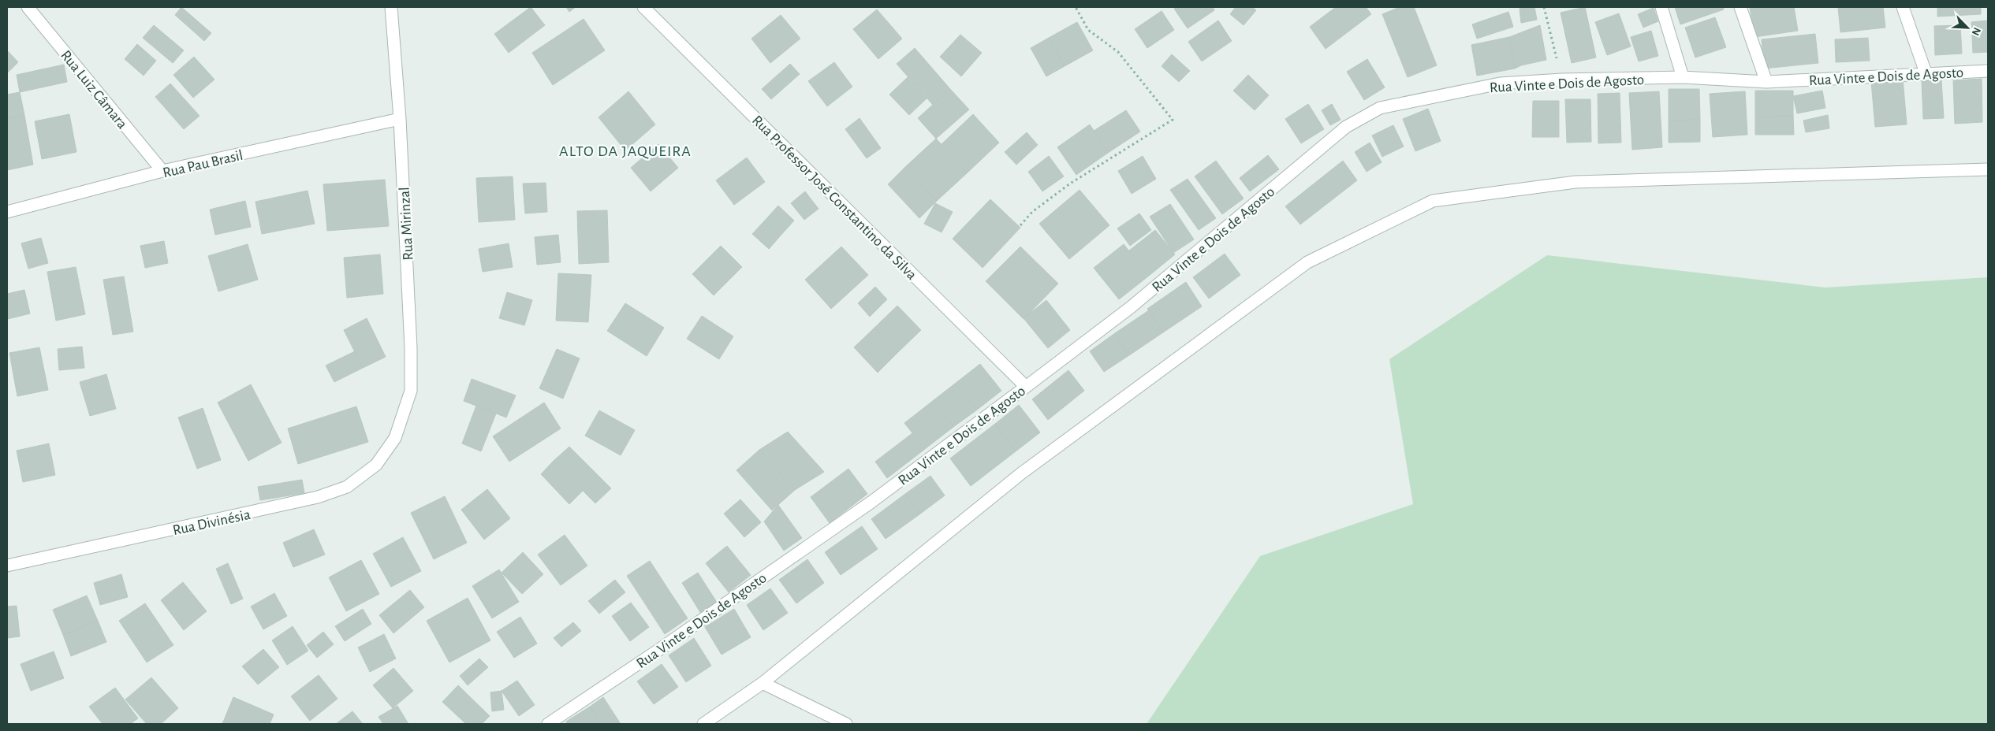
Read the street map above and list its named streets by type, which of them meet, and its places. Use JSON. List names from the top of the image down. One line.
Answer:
{"streets":{"street":["Rua Vinte e Dois de Agosto","Rua Luiz Câmara","Rua Pau Brasil","Rua Professor José Constantino da Silva","Rua Mirinzal","Rua Divinésia"]},"crossings":[["Rua Vinte e Dois de Agosto","Rua Professor José Constantino da Silva"],["Rua Luiz Câmara","Rua Pau Brasil"],["Rua Pau Brasil","Rua Mirinzal"],["Rua Mirinzal","Rua Divinésia"]],"districts":["ALTO DA JAQUEIRA"],"north":"bottom right"}
